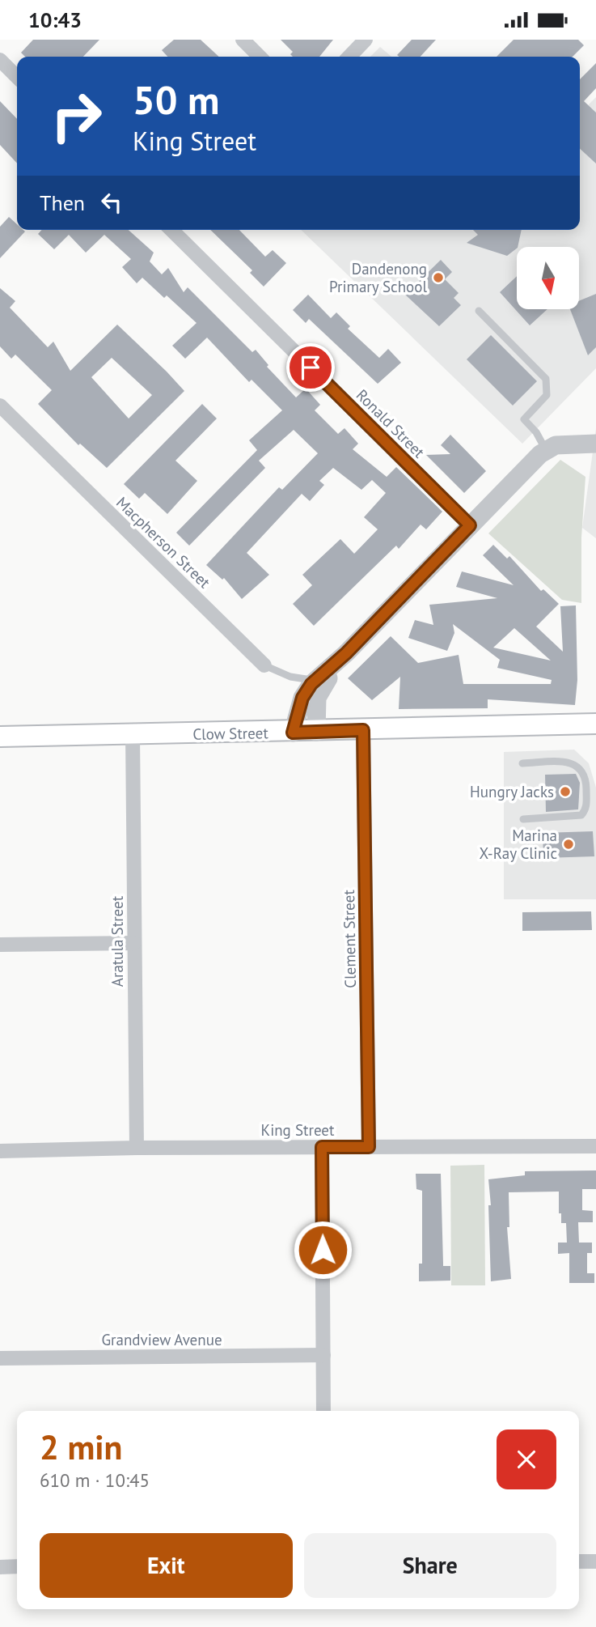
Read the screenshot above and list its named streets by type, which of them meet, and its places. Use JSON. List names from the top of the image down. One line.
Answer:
{"streets":{"main road":["Clow Street"],"street":["Ronald Street","Macpherson Street","Clement Street","Aratula Street","King Street","Grandview Avenue"]},"crossings":[["Clow Street","Clement Street"],["Clow Street","Aratula Street"],["Clement Street","King Street"],["Aratula Street","King Street"]],"places":["Dandenong Primary School","Hungry Jacks","Marina X-Ray Clinic"],"north":"bottom","page":{"status":"10:43","turn":["50 m","King Street"],"then":"Then","heading":["2 min","610 m · 10:45"],"buttons":["Exit","Share"]}}
